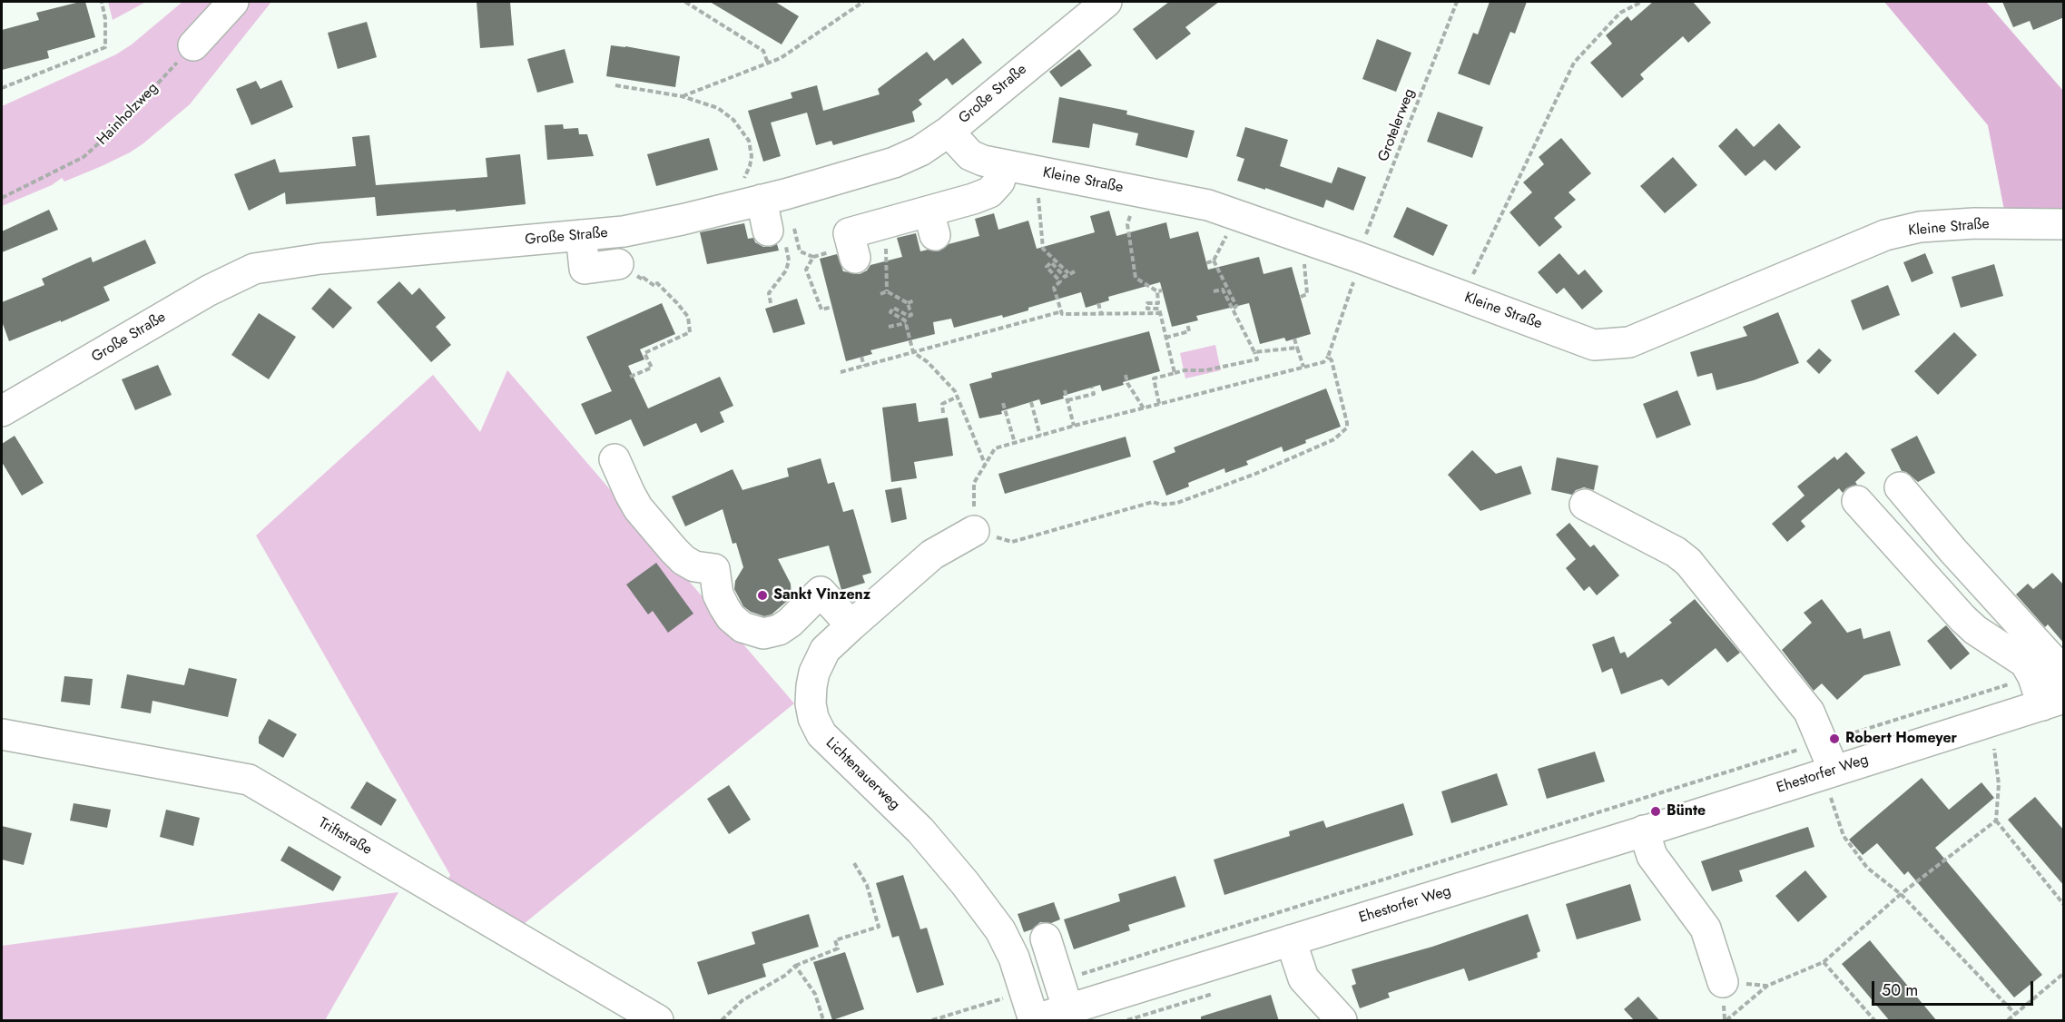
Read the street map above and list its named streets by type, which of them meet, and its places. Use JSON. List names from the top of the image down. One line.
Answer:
{"streets":{"street":["Große Straße","Kleine Straße","Lichtenauerweg","Ehestorfer Weg","Triftstraße"],"path":["Hainholzweg","Grotelerweg"]},"crossings":[["Große Straße","Kleine Straße"],["Grotelerweg","Kleine Straße"],["Lichtenauerweg","Ehestorfer Weg"]],"places":["Sankt Vinzenz","Robert Homeyer","Bünte"],"scale_bar":"50 m"}
